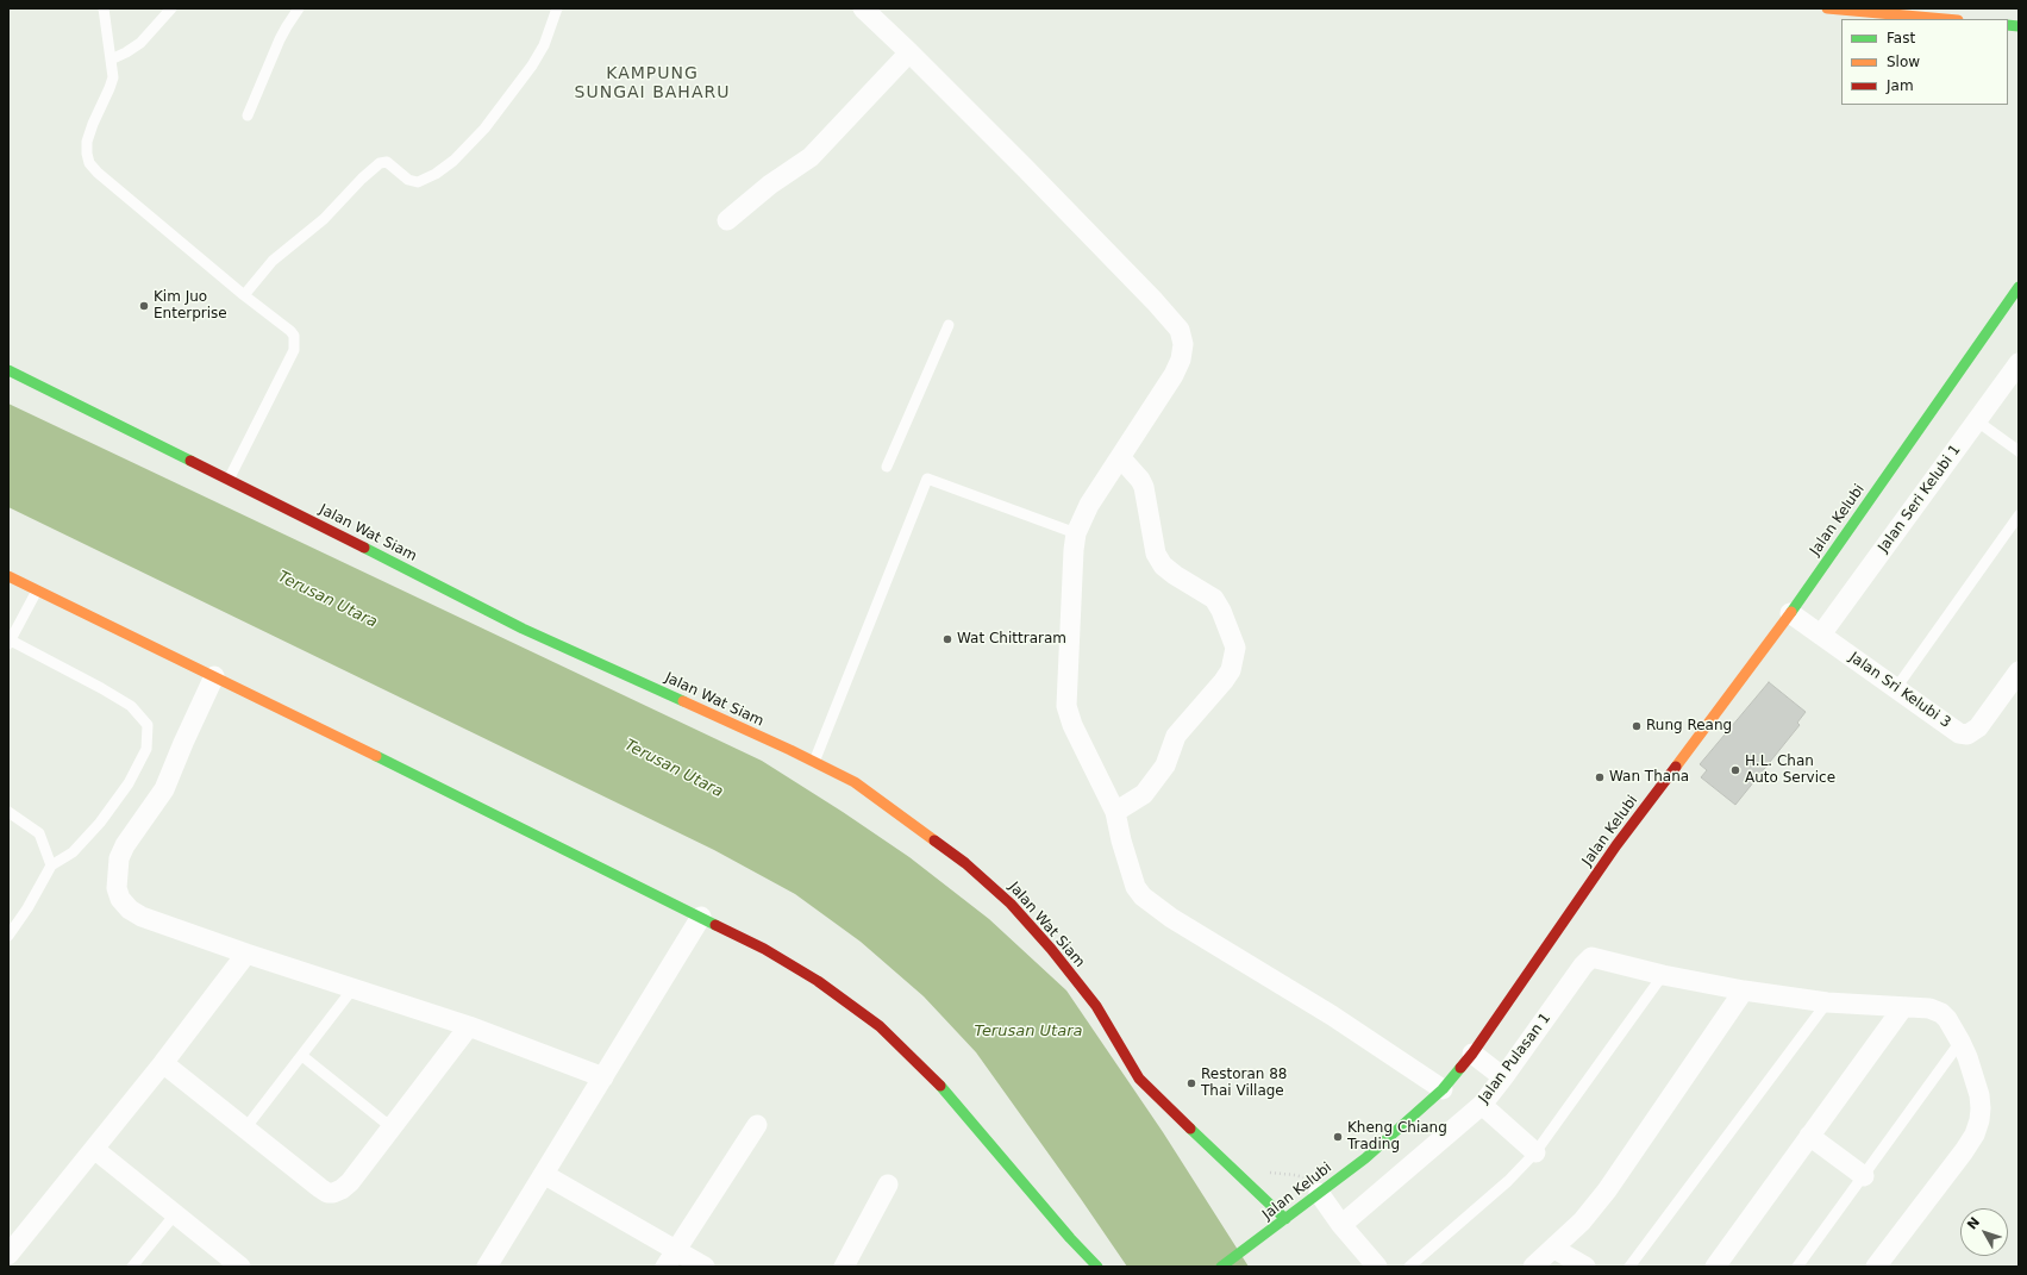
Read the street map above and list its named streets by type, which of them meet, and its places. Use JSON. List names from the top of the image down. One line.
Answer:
{"streets":{"main road":["Jalan Kelubi","Jalan Wat Siam"],"street":["Jalan Seri Kelubi 1","Jalan Sri Kelubi 3","Jalan Pulasan 1"]},"crossings":[["Jalan Seri Kelubi 1","Jalan Sri Kelubi 3"],["Jalan Kelubi","Jalan Wat Siam"],["Jalan Kelubi","Jalan Sri Kelubi 3"]],"districts":["KAMPUNG SUNGAI BAHARU"],"water":["Terusan Utara"],"places":["Kim Juo Enterprise","Wat Chittraram","Rung Reang","H.L. Chan Auto Service","Wan Thana","Restoran 88 Thai Village","Kheng Chiang Trading"],"legend":["Fast","Slow","Jam"],"north":"top left"}
